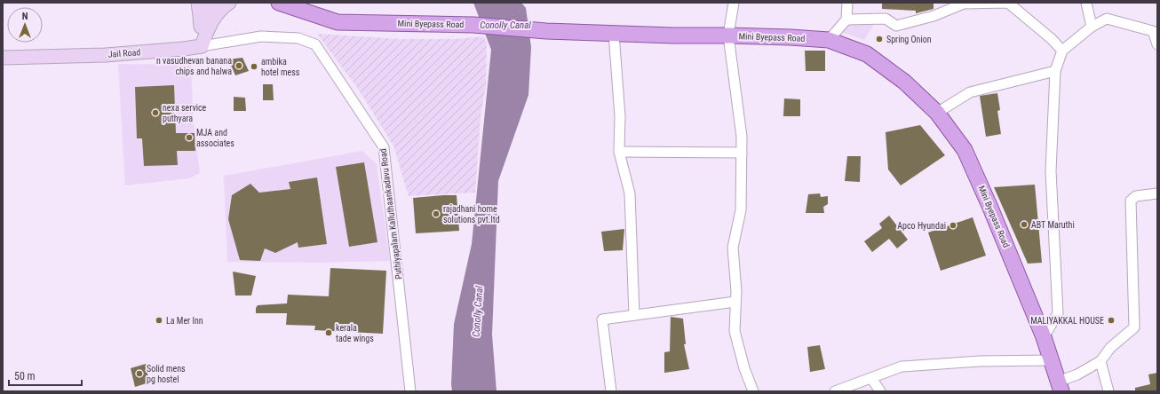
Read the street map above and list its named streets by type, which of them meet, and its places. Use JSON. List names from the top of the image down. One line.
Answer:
{"streets":{"main road":["Mini Byepass Road"],"street":["Jail Road","Puthiyapalam Kalluthaankadavu Road"]},"crossings":[["Jail Road","Puthiyapalam Kalluthaankadavu Road"]],"water":["Conolly Canal"],"places":["Spring Onion","n vasudhevan banana chips and halwa","ambika hotel mess","nexa service puthyara","MJA and associates","rajadhani home solutions pvt.ltd","ABT Maruthi","Apco Hyundai","La Mer Inn","MALIYAKKAL HOUSE","kerala tade wings","Solid mens pg hostel"],"scale_bar":"50 m","north":"top"}
